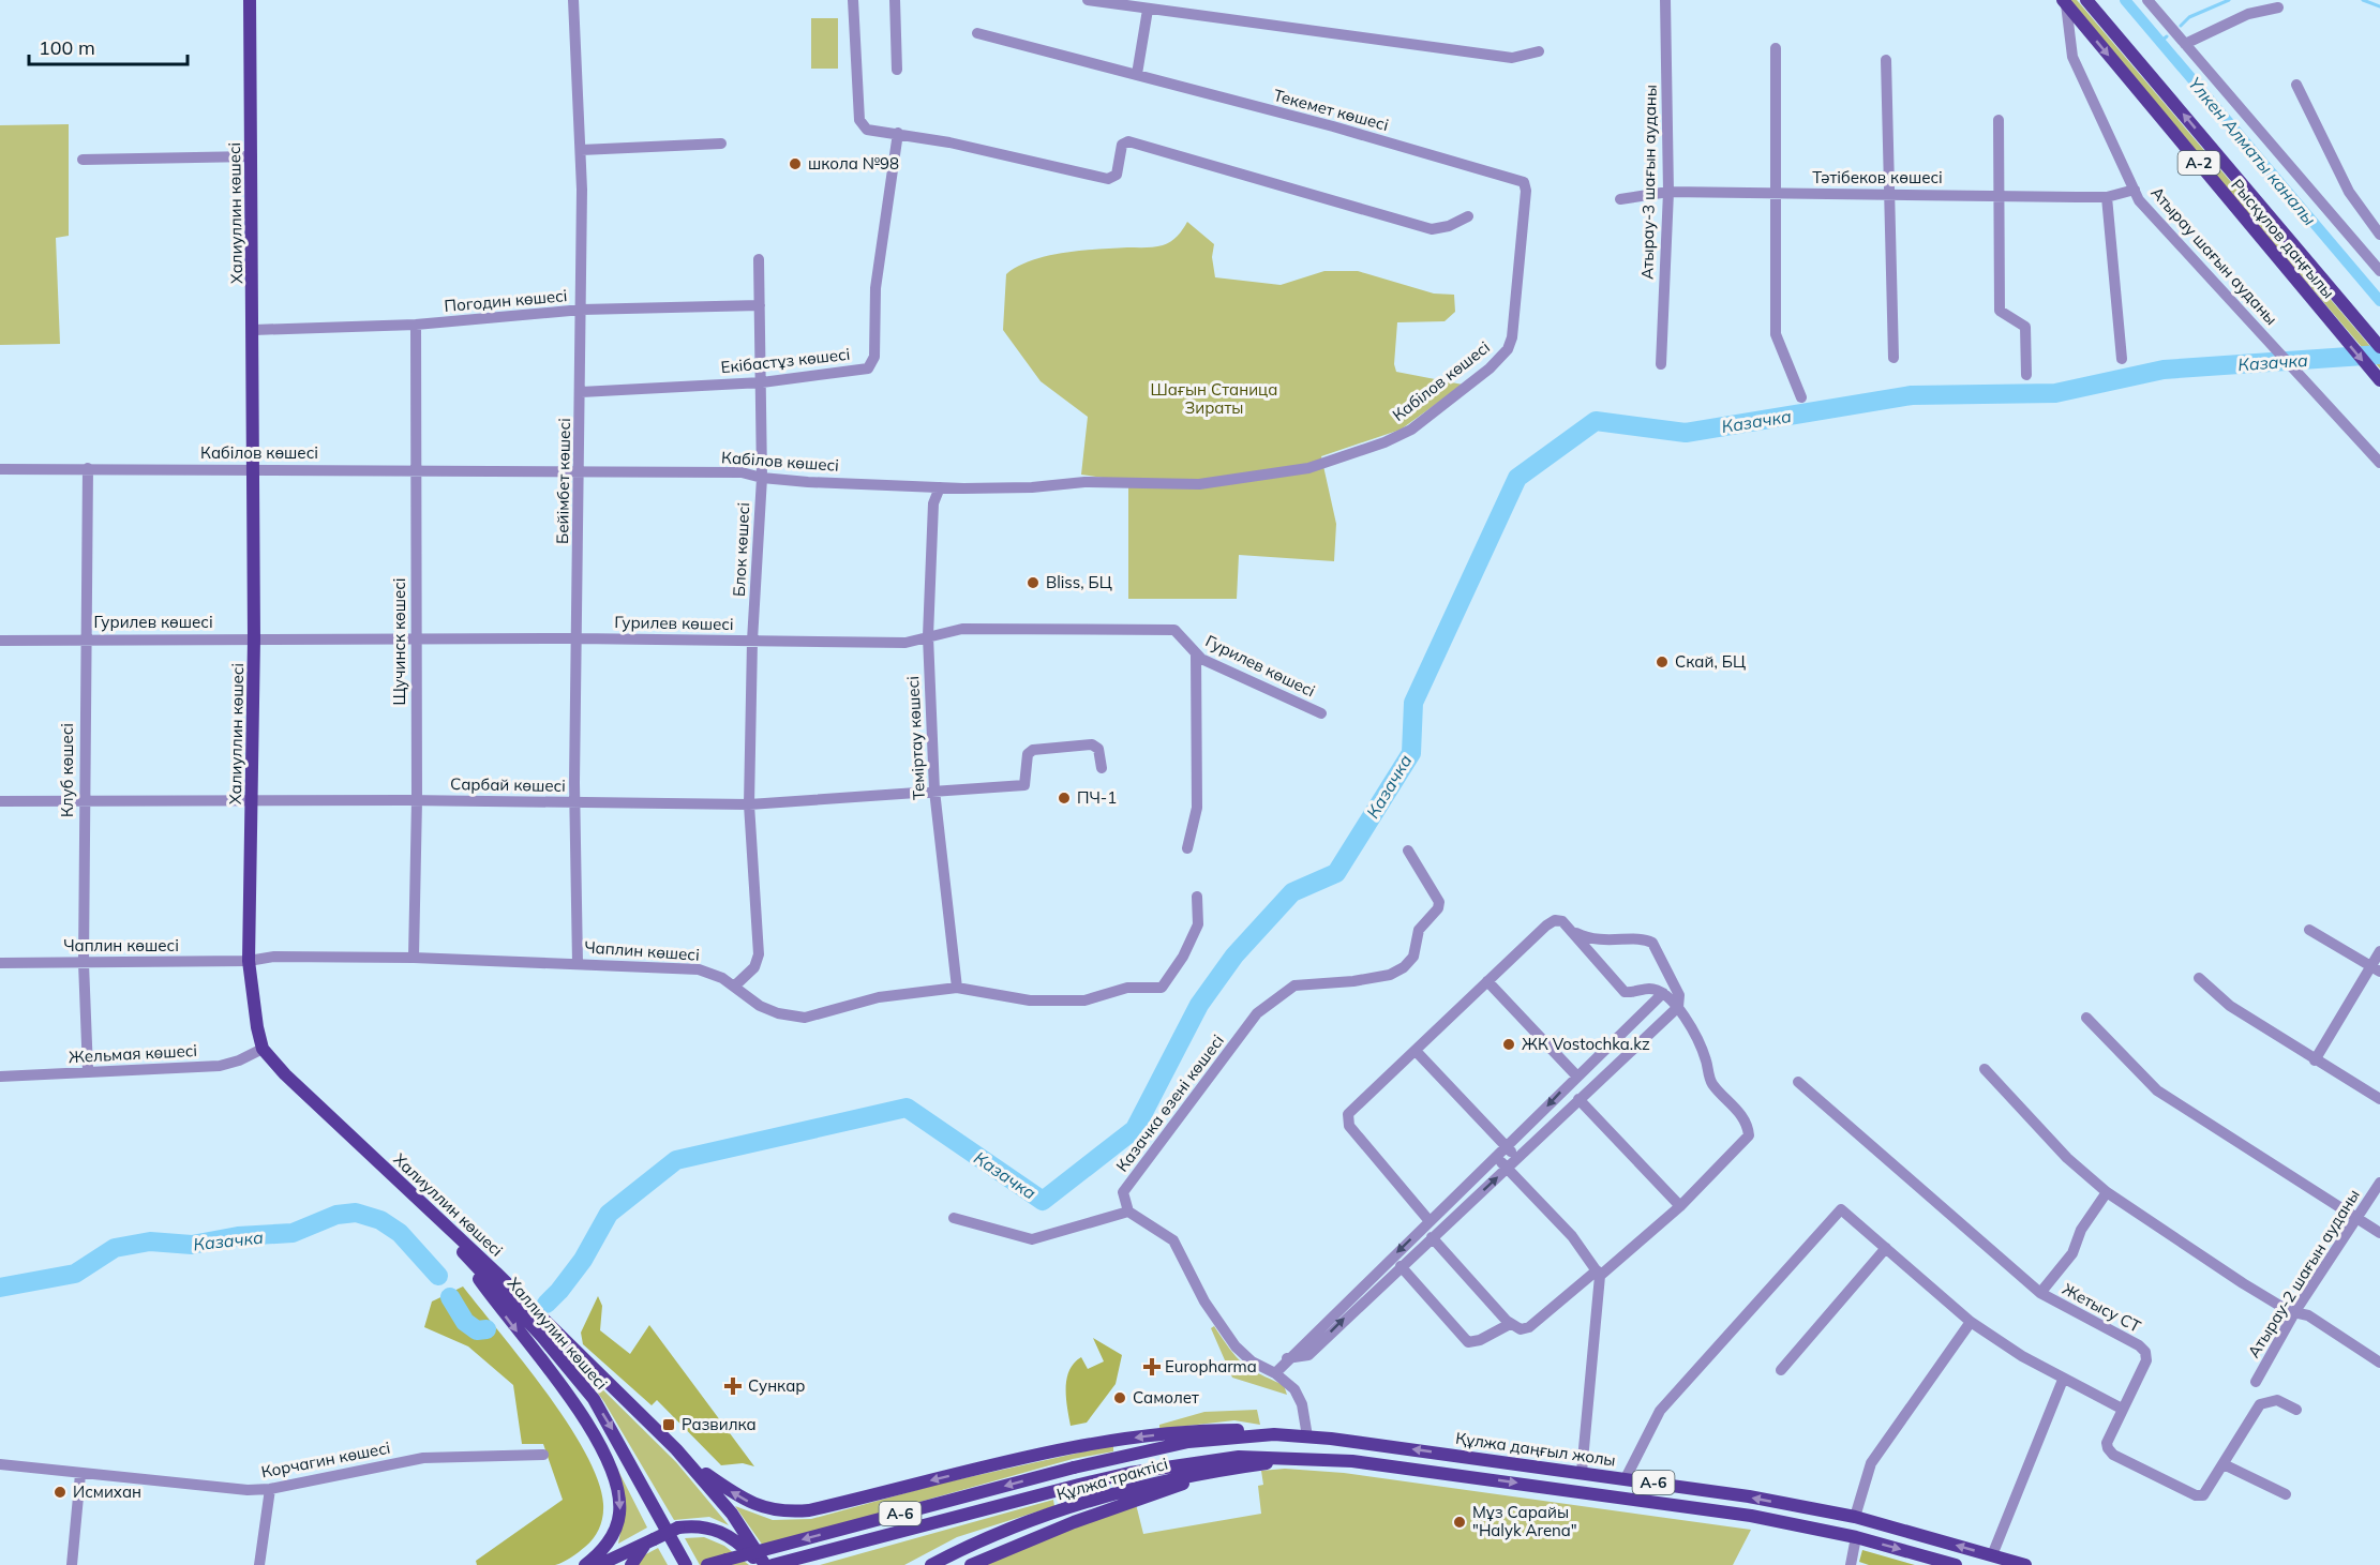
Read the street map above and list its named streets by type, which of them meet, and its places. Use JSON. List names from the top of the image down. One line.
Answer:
{"streets":{"main road":["A-2","Халиуллин көшесі","Рысқұлов даңғылы","Халлиулин көшесі","Құлжа даңғыл жолы","Құлжа трактісі","A-6"],"street":["Текемет көшесі","Тәтібеков көшесі","Атырау-3 шағын ауданы","Атырау шағын ауданы","Погодин көшесі","Екібастұз көшесі","Кабілов көшесі","Бейімбет көшесі","Блок көшесі","Гурилев көшесі","Щучинск көшесі","Теміртау көшесі","Клуб көшесі","Сарбай көшесі","Чаплин көшесі","Жельмая көшесі","Казачка өзені көшесі","Атырау-2 шағын ауданы","Жетысу СТ","Корчагин көшесі"]},"crossings":[["Текемет көшесі","Кабілов көшесі"],["Тәтібеков көшесі","Атырау-3 шағын ауданы"],["Тәтібеков көшесі","Атырау шағын ауданы"],["Халиуллин көшесі","Погодин көшесі"],["Халиуллин көшесі","Кабілов көшесі"],["Халиуллин көшесі","Гурилев көшесі"],["Халиуллин көшесі","Сарбай көшесі"],["Халиуллин көшесі","Чаплин көшесі"],["Халиуллин көшесі","Жельмая көшесі"],["Халиуллин көшесі","Халлиулин көшесі"],["Рысқұлов даңғылы","Атырау шағын ауданы"],["Погодин көшесі","Бейімбет көшесі"],["Погодин көшесі","Блок көшесі"],["Погодин көшесі","Щучинск көшесі"],["Екібастұз көшесі","Бейімбет көшесі"],["Екібастұз көшесі","Блок көшесі"],["Кабілов көшесі","Бейімбет көшесі"],["Кабілов көшесі","Блок көшесі"],["Кабілов көшесі","Щучинск көшесі"],["Кабілов көшесі","Теміртау көшесі"],["Кабілов көшесі","Клуб көшесі"],["Бейімбет көшесі","Гурилев көшесі"],["Бейімбет көшесі","Сарбай көшесі"],["Бейімбет көшесі","Чаплин көшесі"],["Блок көшесі","Гурилев көшесі"],["Блок көшесі","Сарбай көшесі"],["Блок көшесі","Чаплин көшесі"],["Гурилев көшесі","Щучинск көшесі"],["Гурилев көшесі","Теміртау көшесі"],["Гурилев көшесі","Клуб көшесі"],["Щучинск көшесі","Сарбай көшесі"],["Щучинск көшесі","Чаплин көшесі"],["Теміртау көшесі","Сарбай көшесі"],["Теміртау көшесі","Чаплин көшесі"],["Клуб көшесі","Сарбай көшесі"],["Клуб көшесі","Чаплин көшесі"],["Клуб көшесі","Жельмая көшесі"],["Құлжа трактісі","A-6"]],"water":["Үлкен Алматы каналы","Казачка"],"parks":["Шағын Станица Зираты"],"places":{"other":["школа №98","Bliss, БЦ","Скай, БЦ","ПЧ-1","ЖК Vostochka.kz","Самолет","Исмихан","Мұз Сарайы \"Halyk Arena\""],"health":["Europharma","Сункар"],"transit":["Развилка"]},"scale_bar":"100 m"}
